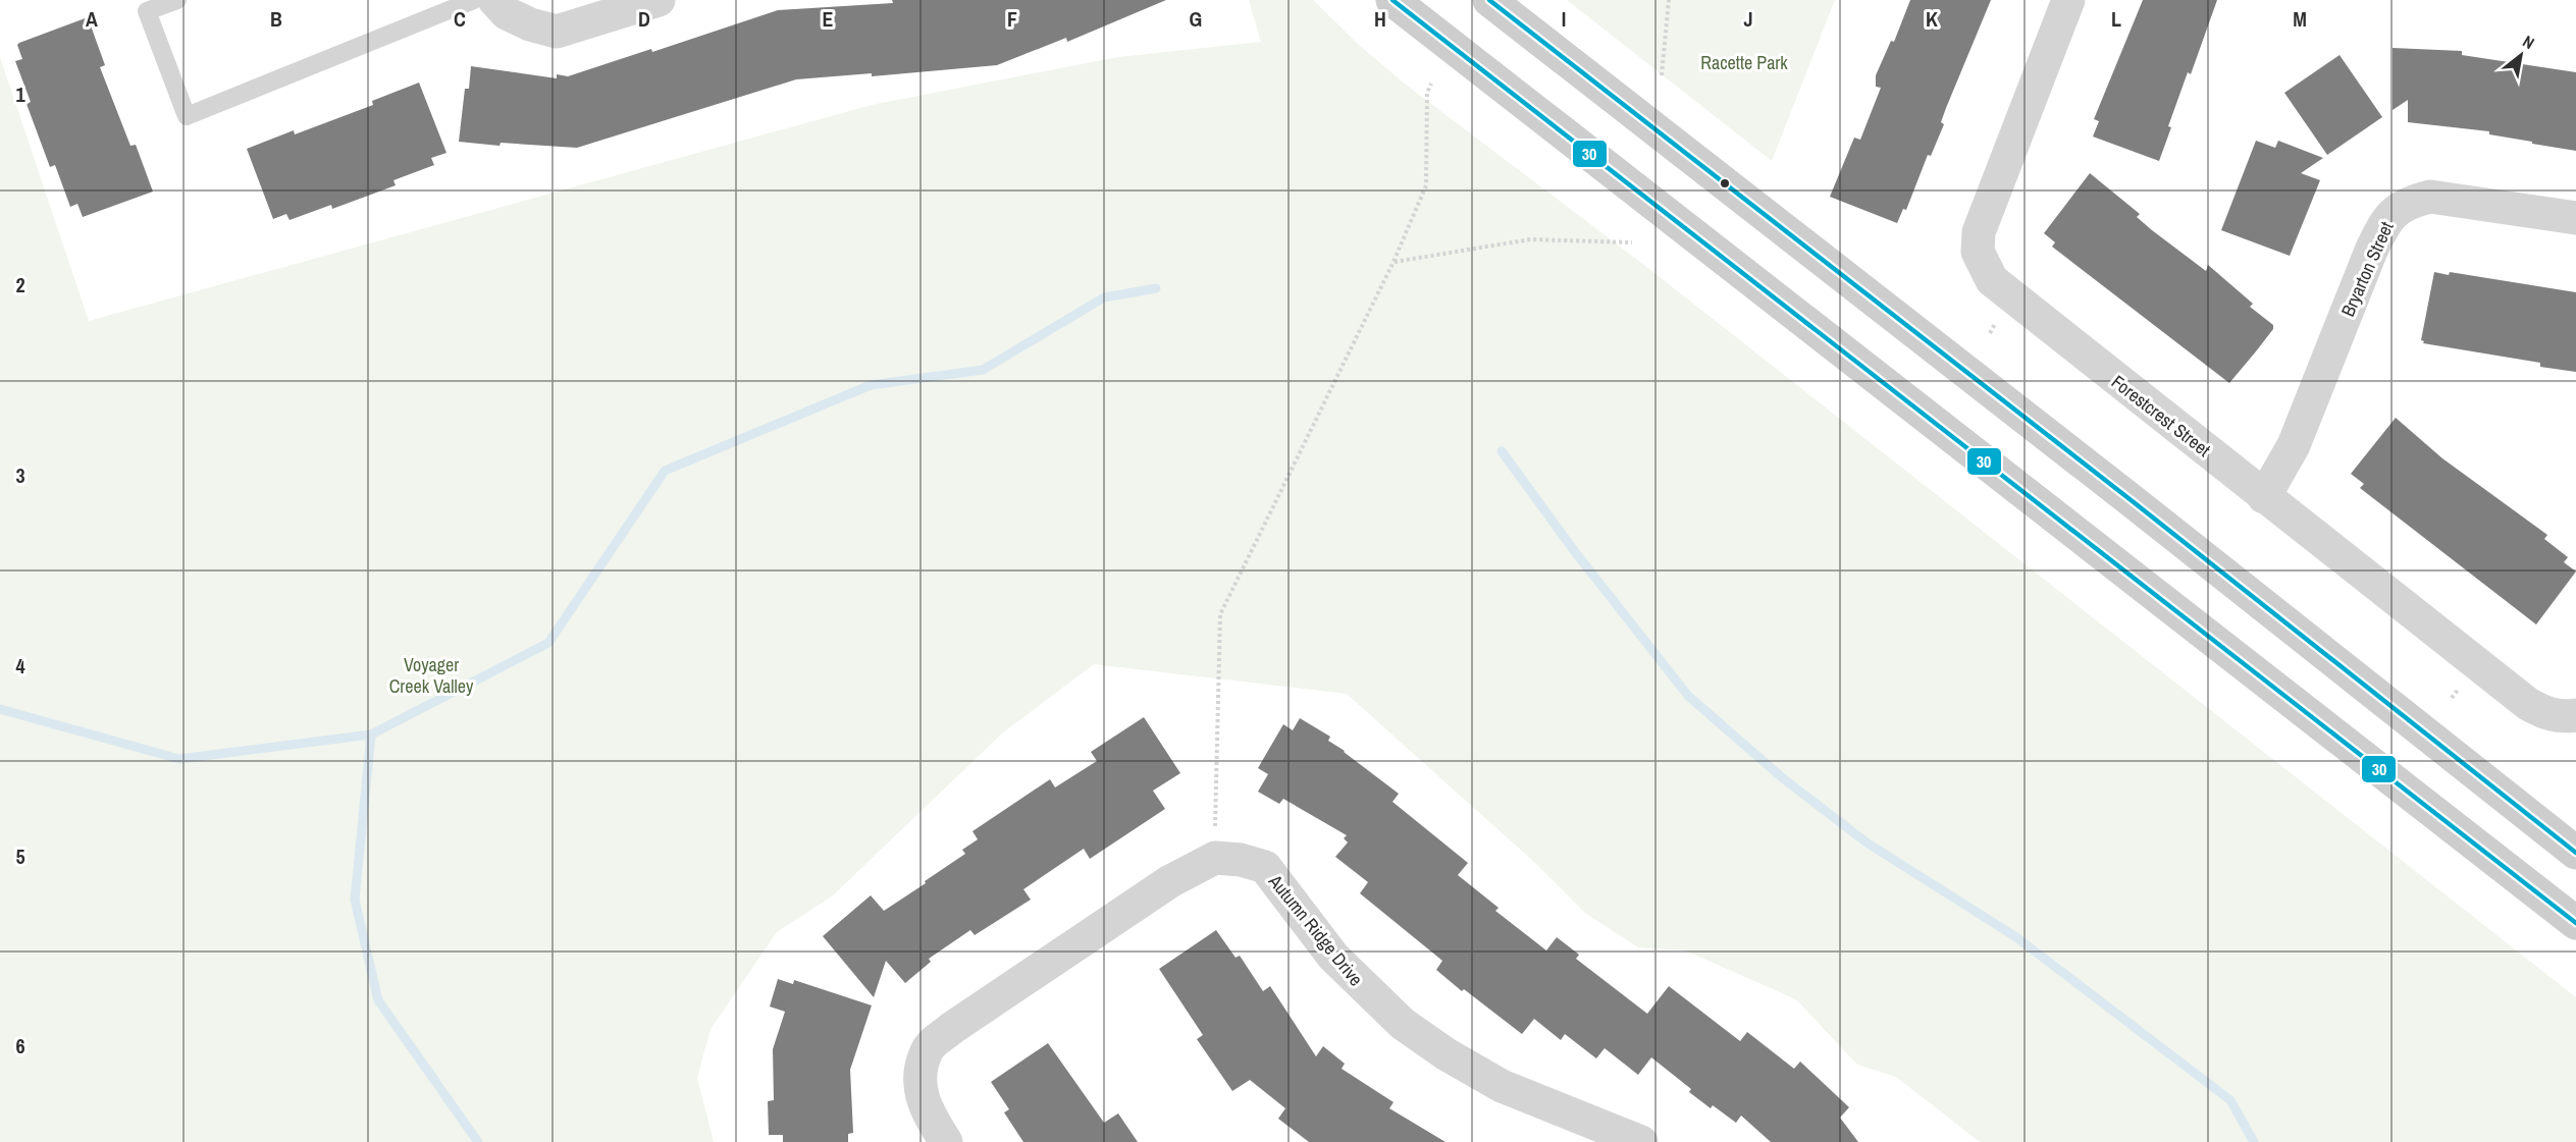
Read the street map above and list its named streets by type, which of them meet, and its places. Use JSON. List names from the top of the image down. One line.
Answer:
{"streets":{"street":["Bryarton Street","Forestcrest Street","Autumn Ridge Drive"]},"crossings":[["Bryarton Street","Forestcrest Street"]],"parks":["Racette Park","Voyager Creek Valley"],"lines":["transit line 30"],"north":"top right","grid":{"columns":["A","B","C","D","E","F","G","H","I","J","K","L","M"],"rows":["1","2","3","4","5","6"]}}
